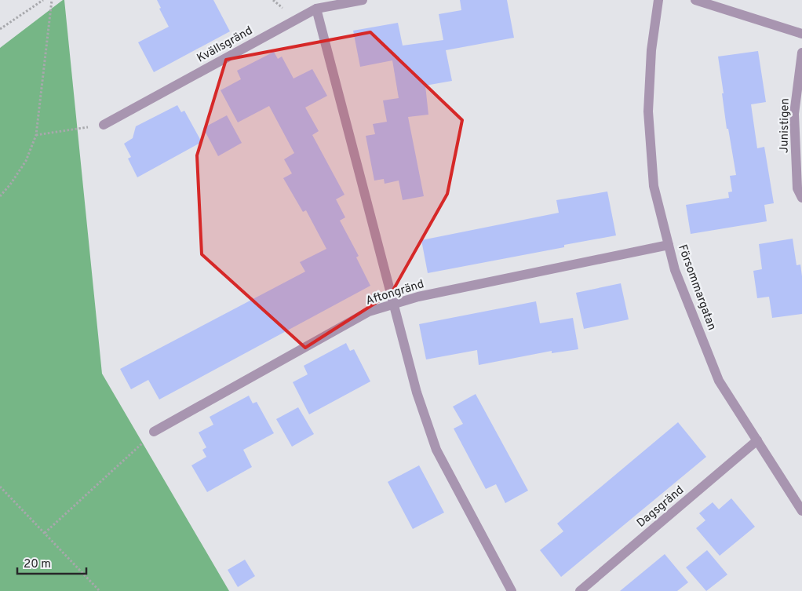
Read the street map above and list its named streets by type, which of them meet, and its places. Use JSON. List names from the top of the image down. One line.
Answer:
{"streets":{"street":["Kvällsgränd","Junistigen","Försommargatan","Aftongränd","Dagsgränd"]},"crossings":[["Försommargatan","Aftongränd"],["Försommargatan","Dagsgränd"]],"scale_bar":"20 m"}
